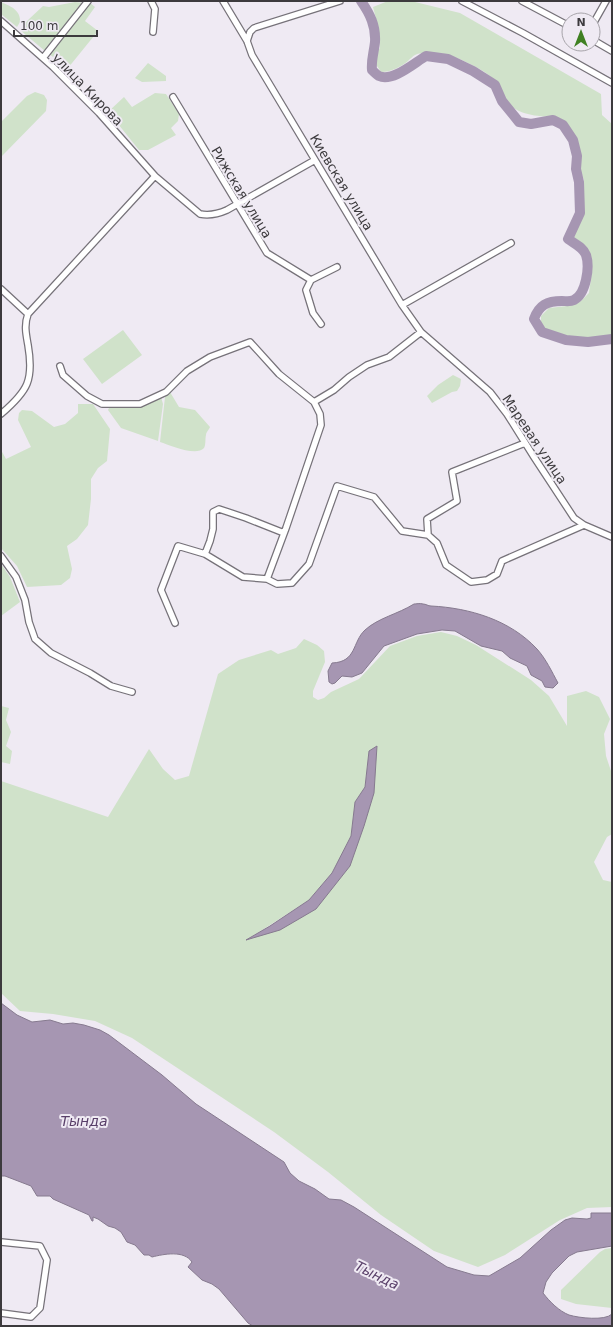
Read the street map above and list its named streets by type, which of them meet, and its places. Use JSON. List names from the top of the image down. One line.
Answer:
{"streets":{"street":["улица Кирова","Киевская улица","Рижская улица","Маревая улица"]},"crossings":[["улица Кирова","Киевская улица"],["улица Кирова","Рижская улица"],["Киевская улица","Маревая улица"]],"water":["Тында"],"scale_bar":"100 m","north":"top"}
